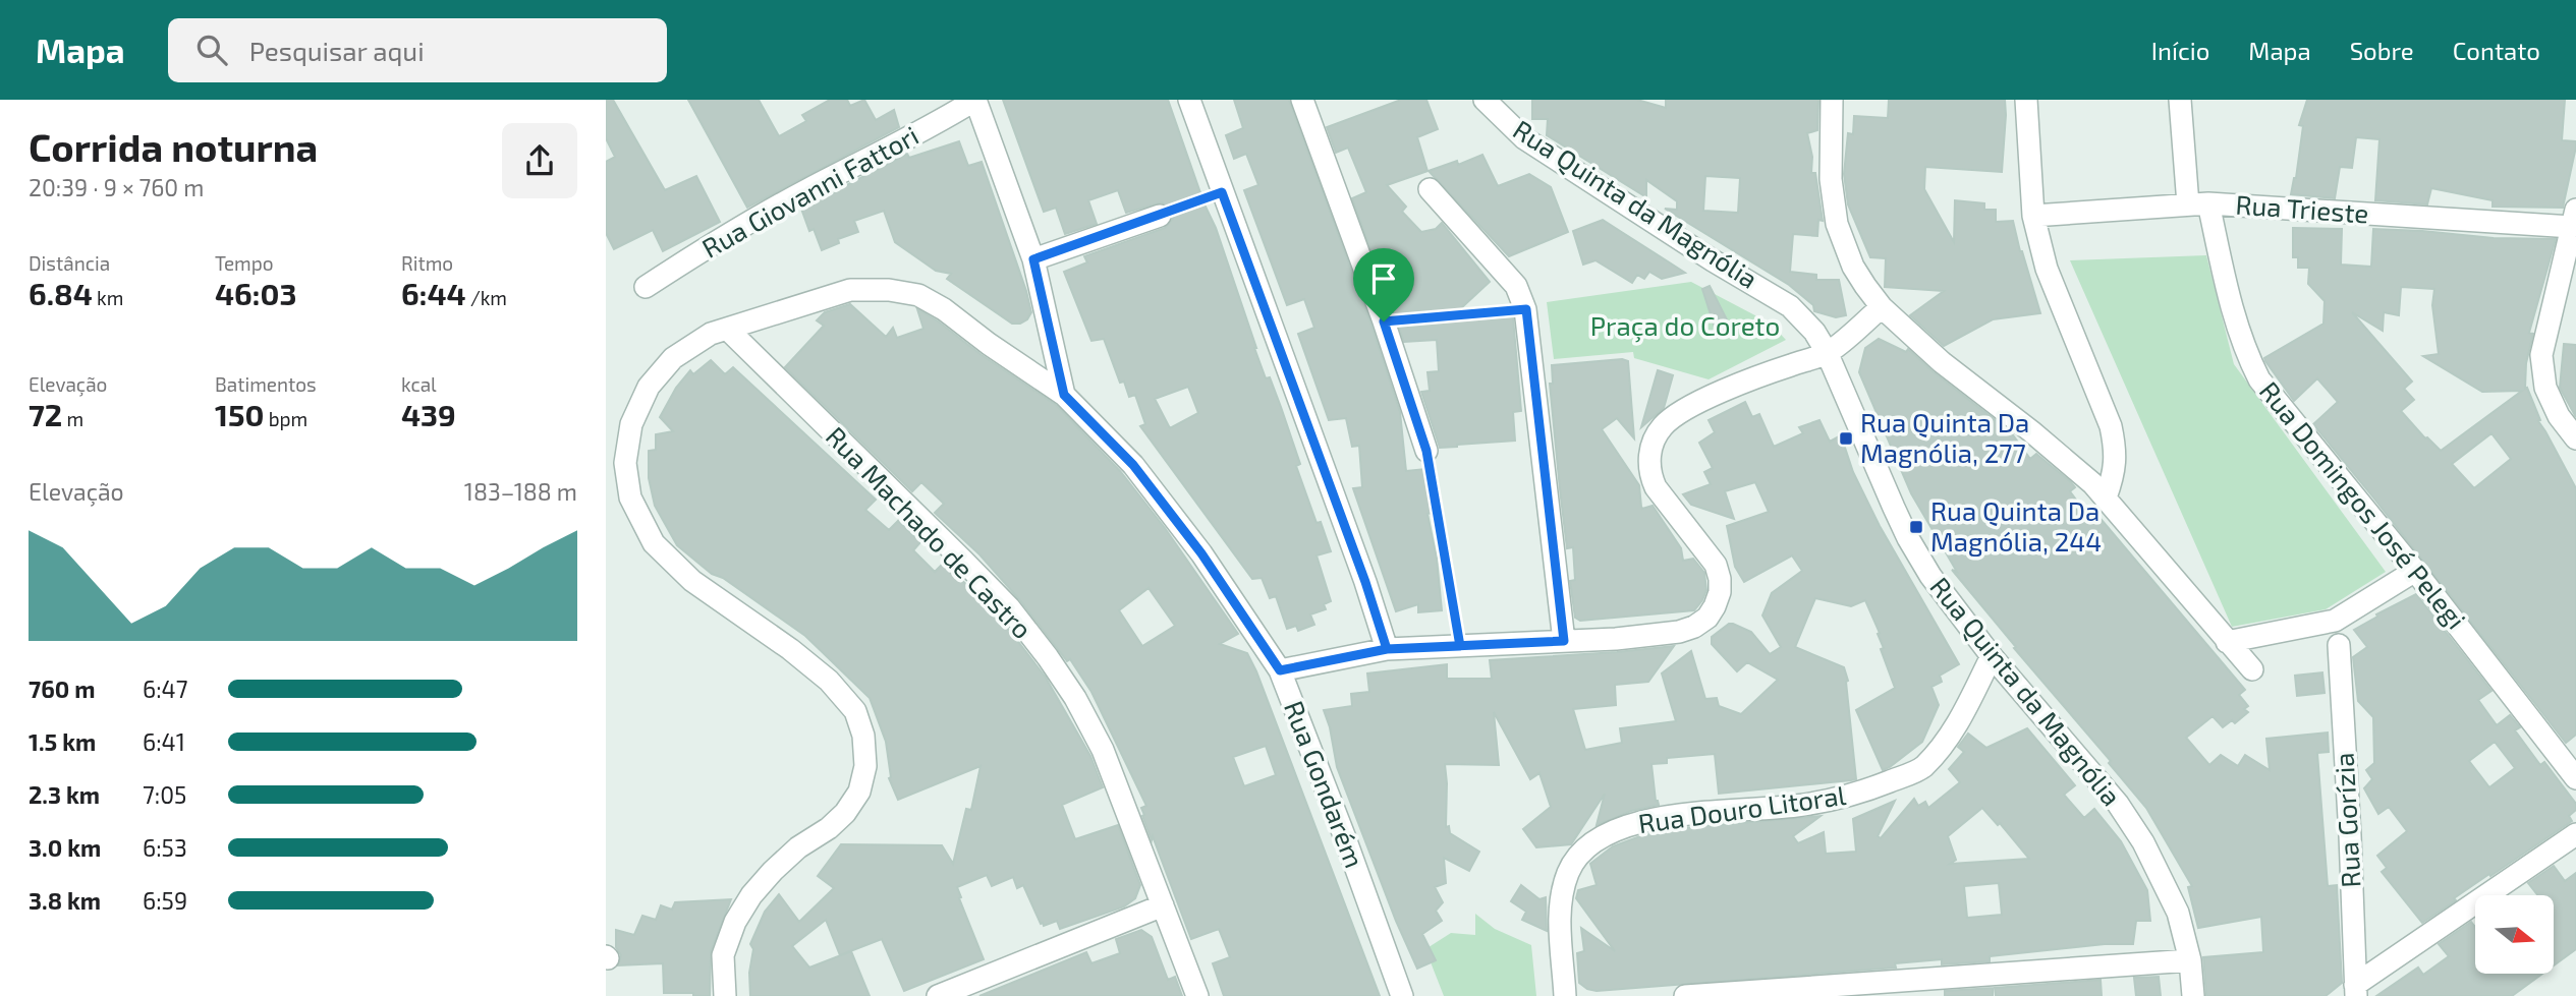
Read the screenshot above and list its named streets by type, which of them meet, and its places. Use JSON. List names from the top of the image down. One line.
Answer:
{"streets":{"street":["Rua Giovanni Fattori","Rua Quinta da Magnólia","Rua Trieste","Rua Domingos José Pelegi","Rua Machado de Castro","Rua Gondarém","Rua Douro Litoral","Rua Gorízia"]},"crossings":[["Rua Quinta da Magnólia","Rua Douro Litoral"],["Rua Trieste","Rua Domingos José Pelegi"],["Rua Machado de Castro","Rua Gondarém"]],"parks":["Praça do Coreto"],"places":{"transit":["Rua Quinta Da Magnólia, 277","Rua Quinta Da Magnólia, 244"]},"north":"right","page":{"header":"Mapa","search":"Pesquisar aqui","nav":["Início","Mapa","Sobre","Contato"],"heading":["Corrida noturna","20:39 · 9 × 760 m"],"stats":[["Distância","6.84 km"],["Tempo","46:03"],["Ritmo","6:44 /km"],["Elevação","72 m"],["Batimentos","150 bpm"],["kcal","439"]],"chart":["Elevação","183–188 m"],"list":[{"name":"760 m","note":"6:47"},{"name":"1.5 km","note":"6:41"},{"name":"2.3 km","note":"7:05"},{"name":"3.0 km","note":"6:53"},{"name":"3.8 km","note":"6:59"}]}}
